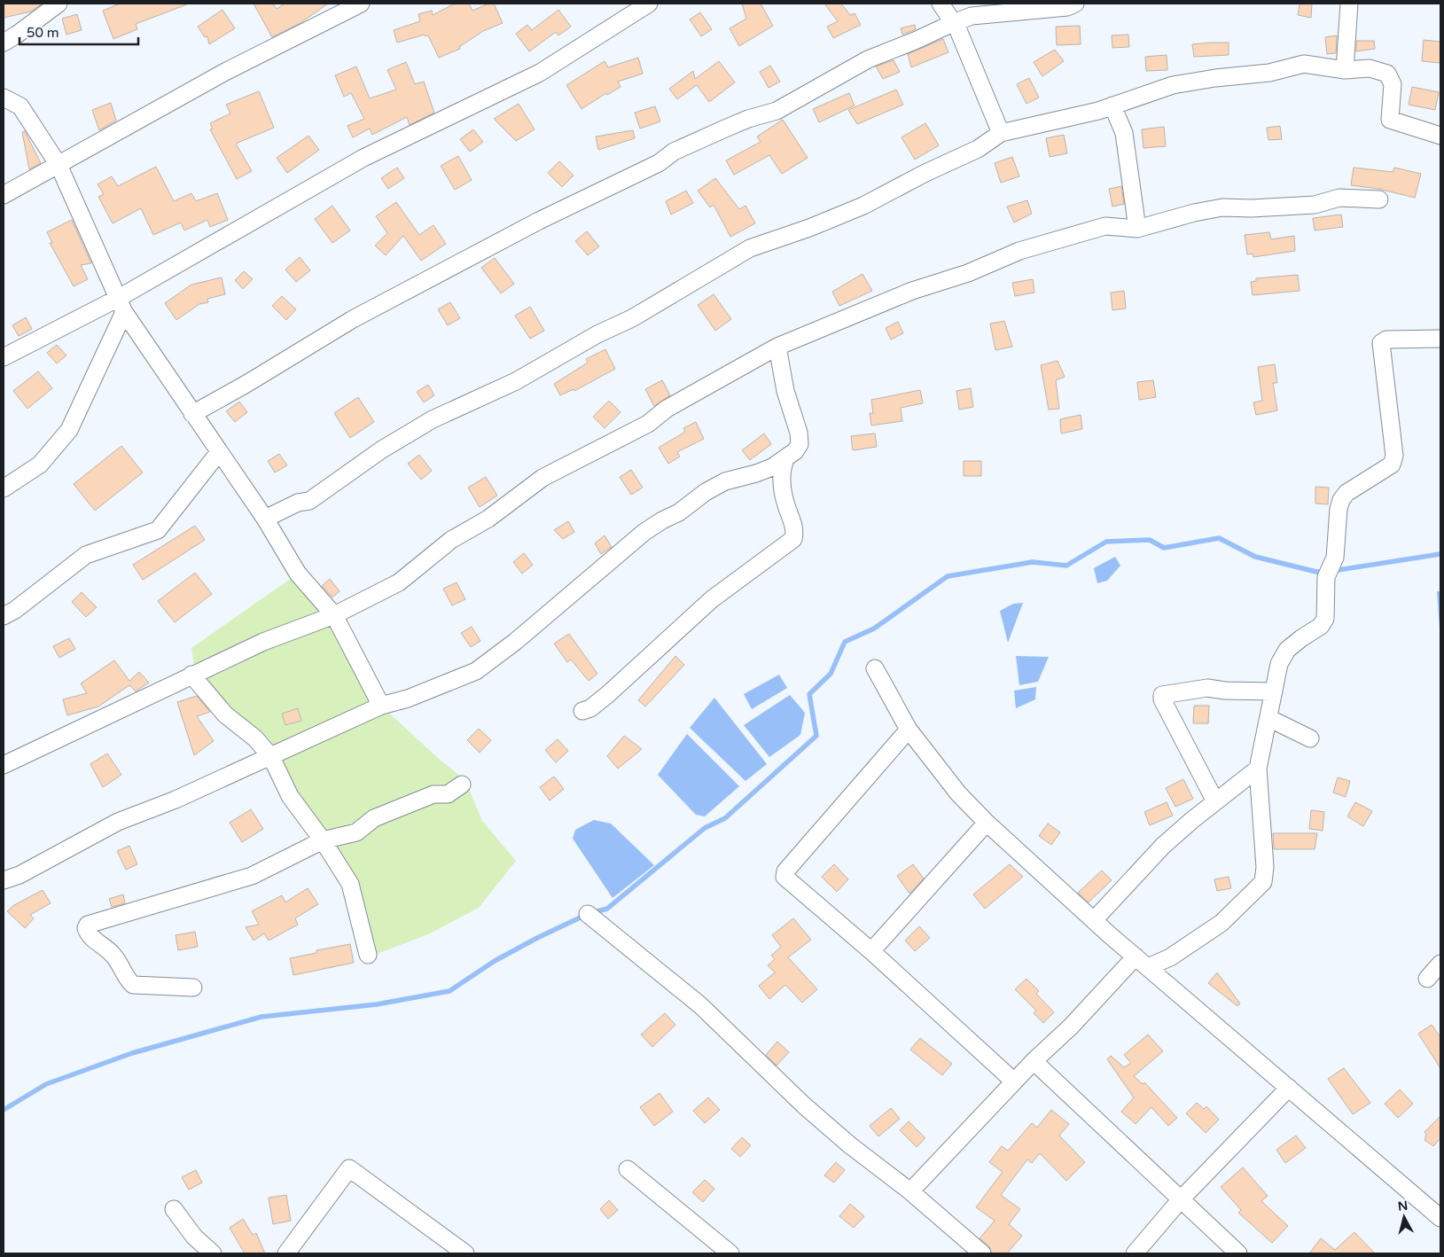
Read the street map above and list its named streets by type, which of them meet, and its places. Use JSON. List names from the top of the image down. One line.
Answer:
{"scale_bar":"50 m","north":"top"}
